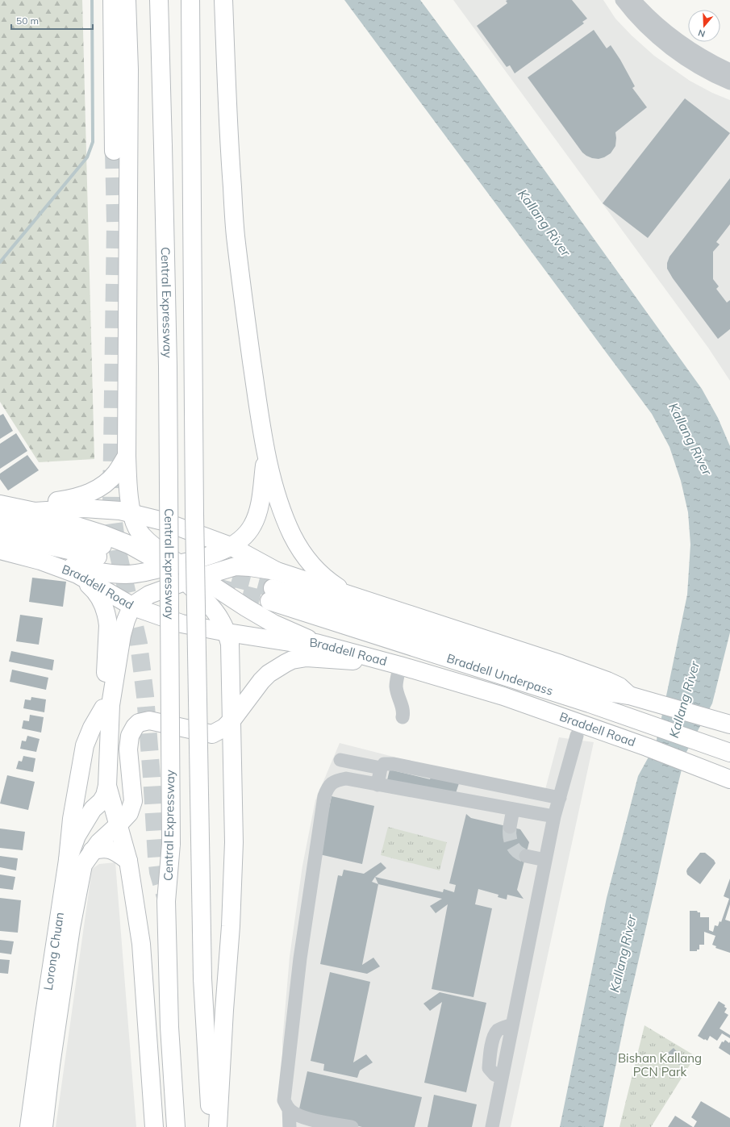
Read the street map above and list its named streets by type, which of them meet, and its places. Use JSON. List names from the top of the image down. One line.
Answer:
{"streets":{"main road":["Central Expressway","Braddell Road","Braddell Underpass","Lorong Chuan"]},"crossings":[["Braddell Road","Lorong Chuan"]],"water":["Kallang River"],"parks":["Bishan Kallang PCN Park"],"scale_bar":"50 m","north":"bottom"}
